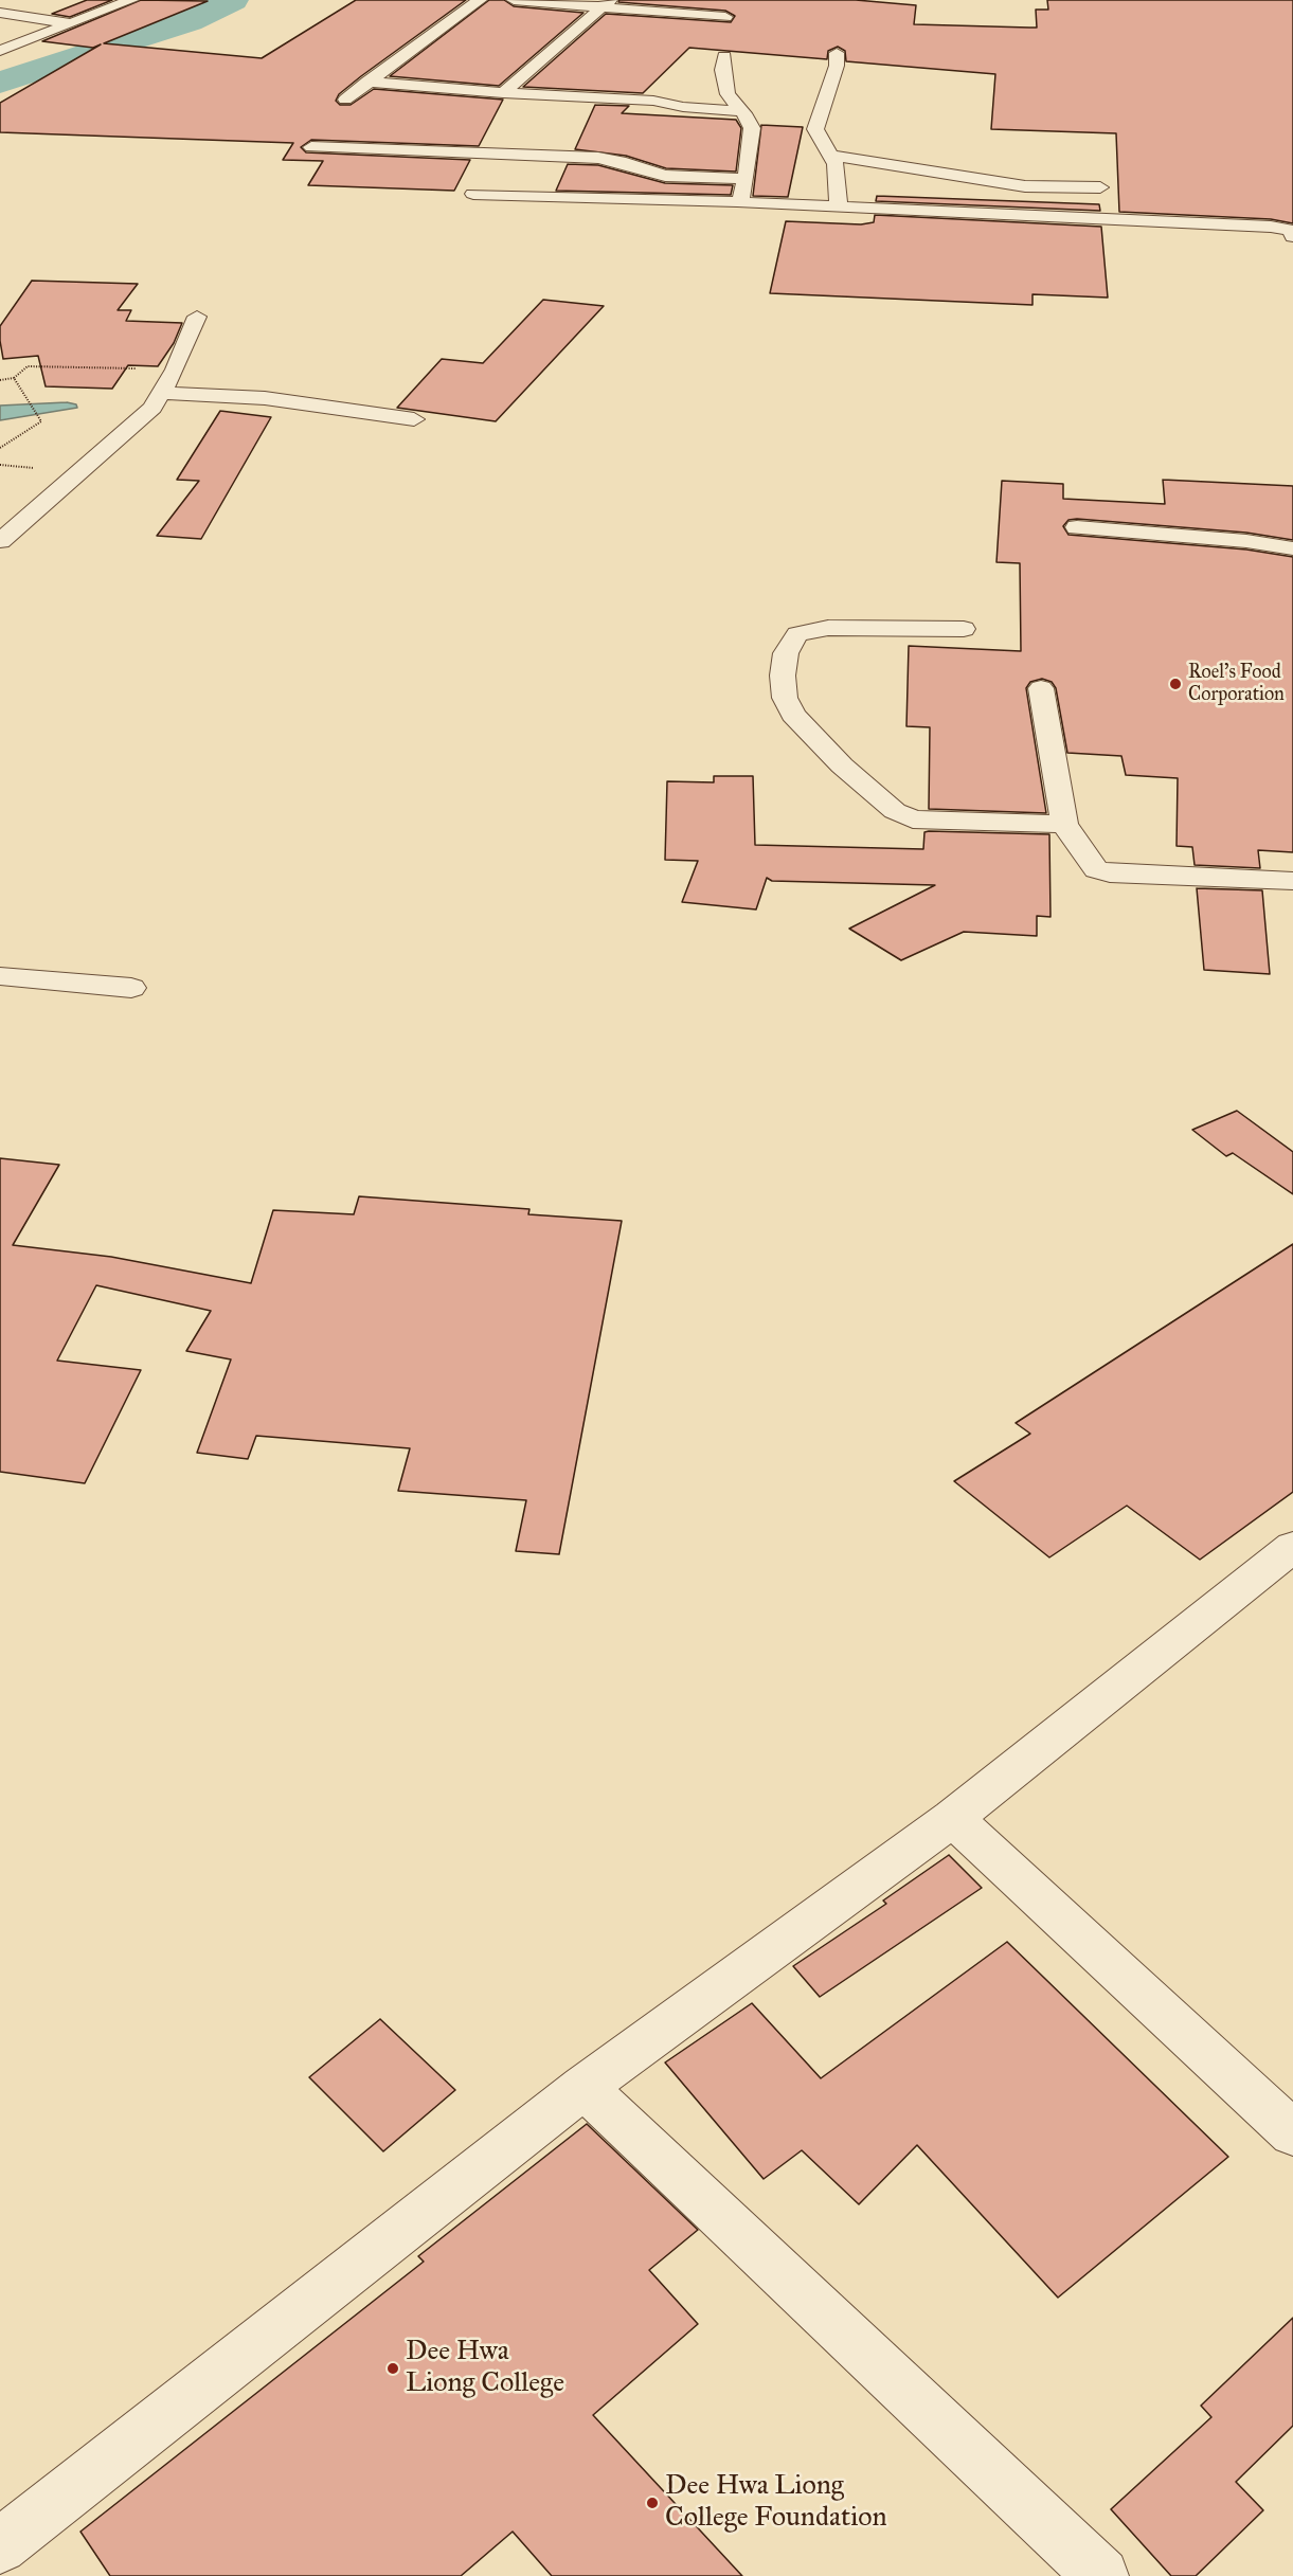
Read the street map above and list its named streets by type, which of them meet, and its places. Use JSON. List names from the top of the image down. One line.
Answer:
{"places":["Roel's Food Corporation","Dee Hwa Liong College","Dee Hwa Liong College Foundation"]}
